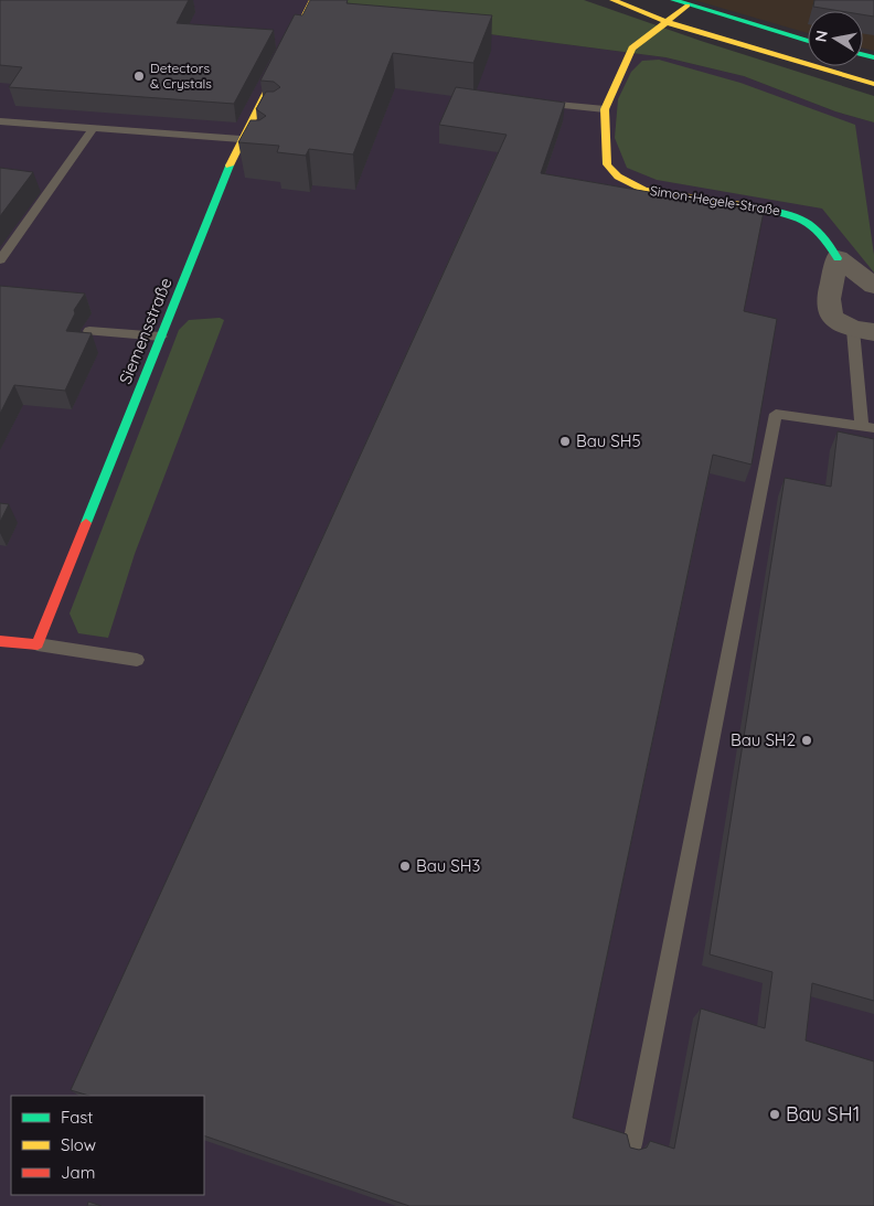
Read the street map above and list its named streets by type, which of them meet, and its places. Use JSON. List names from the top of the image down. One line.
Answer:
{"streets":{"street":["Simon-Hegele-Straße","Siemensstraße"]},"places":["Detectors & Crystals","Bau SH5","Bau SH2","Bau SH3","Bau SH1"],"legend":["Fast","Slow","Jam"],"north":"left"}
